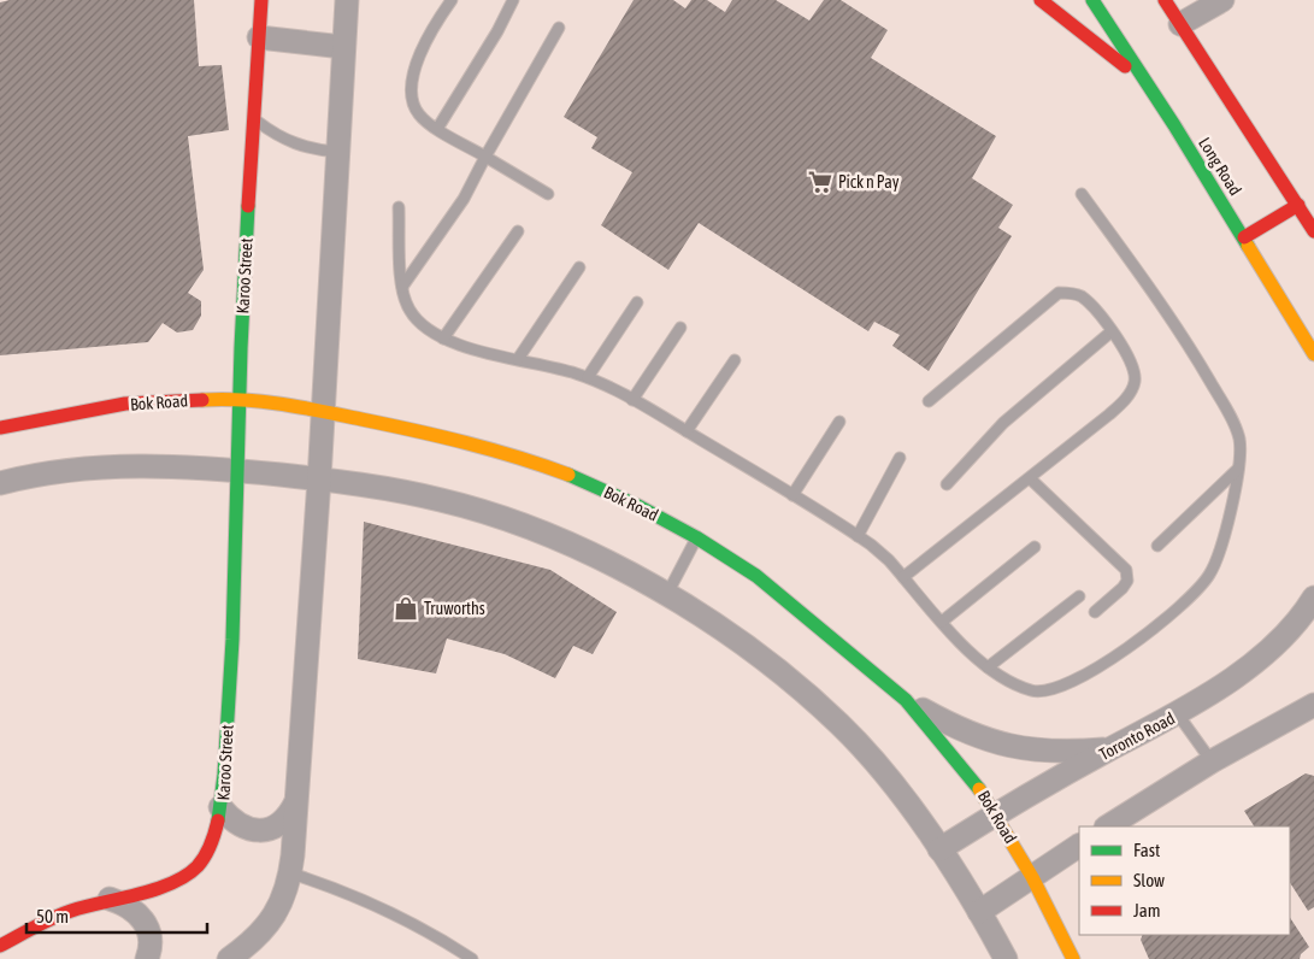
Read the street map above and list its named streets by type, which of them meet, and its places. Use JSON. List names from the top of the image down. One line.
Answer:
{"streets":{"street":["Long Road","Karoo Street","Bok Road","Toronto Road"]},"crossings":[["Karoo Street","Bok Road"],["Bok Road","Toronto Road"]],"places":{"supermarket":["Pick n Pay"],"shop":["Truworths"]},"legend":["Fast","Slow","Jam"],"scale_bar":"50 m"}
